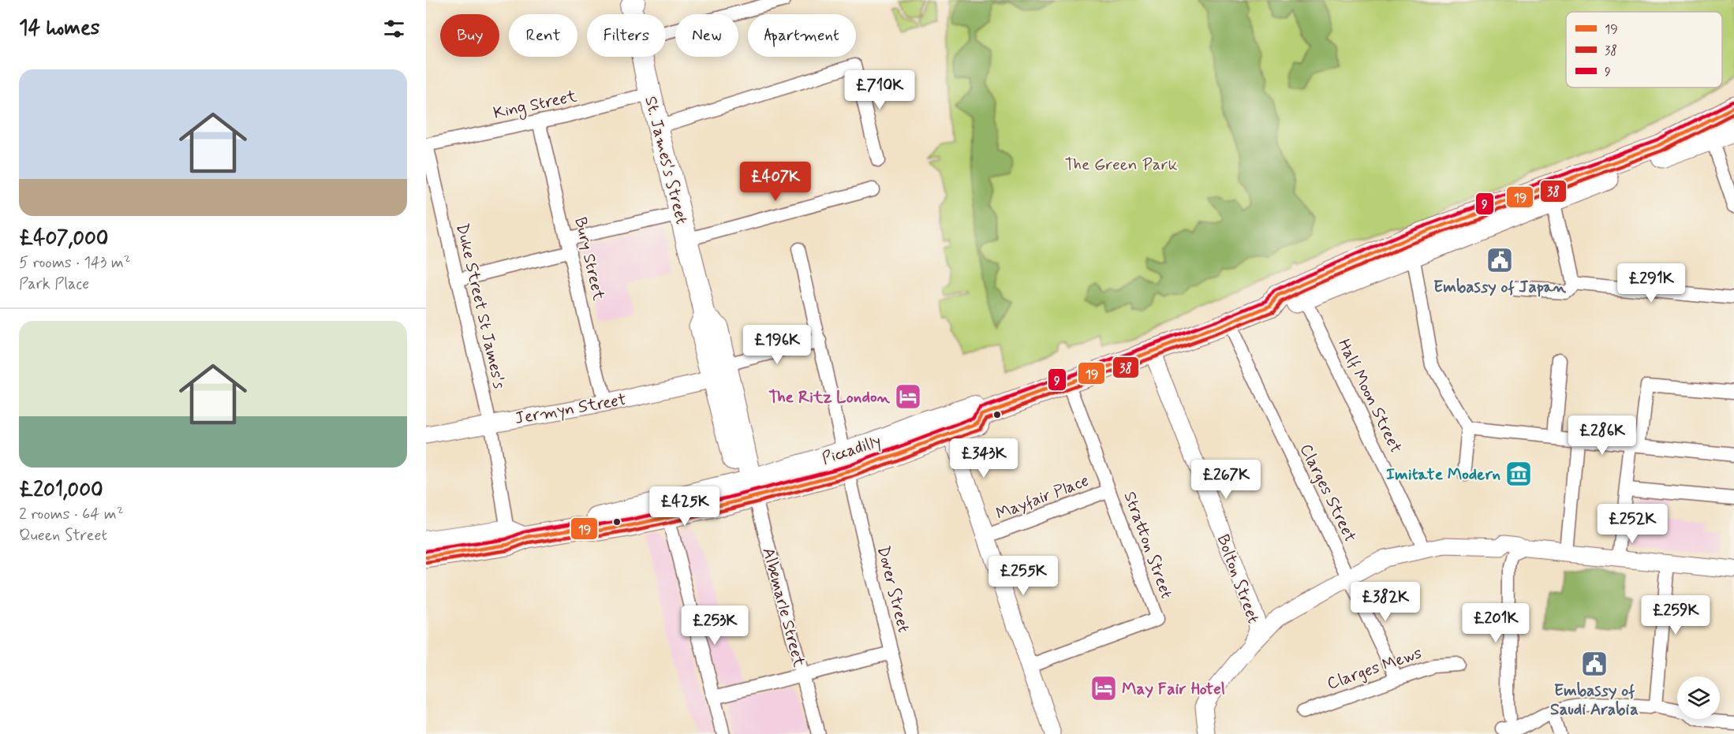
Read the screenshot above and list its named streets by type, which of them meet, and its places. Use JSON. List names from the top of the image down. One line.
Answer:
{"streets":{"main road":["St. James's Street","Piccadilly"],"street":["King Street","Bury Street","Duke Street St James's","Half Moon Street","Jermyn Street","Clarges Street","Mayfair Place","Stratton Street","Bolton Street","Dover Street","Albemarle Street","Clarges Mews"]},"crossings":[["King Street","St. James's Street"],["King Street","Bury Street"],["King Street","Duke Street St James's"],["St. James's Street","Jermyn Street"],["St. James's Street","Piccadilly"],["St. James's Street","Albemarle Street"],["Bury Street","Jermyn Street"],["Duke Street St James's","Jermyn Street"],["Duke Street St James's","Piccadilly"],["Half Moon Street","Piccadilly"],["Piccadilly","Clarges Street"],["Piccadilly","Stratton Street"],["Piccadilly","Bolton Street"],["Piccadilly","Dover Street"],["Piccadilly","Albemarle Street"],["Clarges Street","Clarges Mews"],["Mayfair Place","Stratton Street"]],"parks":["The Green Park"],"places":{"public building":["Embassy of Japan","Embassy of Saudi Arabia"],"hotel":["The Ritz London","May Fair Hotel"],"museum":["Imitate Modern"]},"lines":["transit line 9","transit line 19","transit line 38"],"legend":["19","38","9"],"page":{"heading":"14 homes","chip":["Buy","Rent","Filters","New","Apartment"],"list":[{"name":"£407,000","note":"5 rooms · 143 m² · Park Place"},{"name":"£201,000","note":"2 rooms · 64 m² · Queen Street"}],"price":["£710K","£407K","£291K","£196K","£286K","£343K","£267K","£425K","£252K","£255K","£382K","£259K","£201K","£253K"]}}
